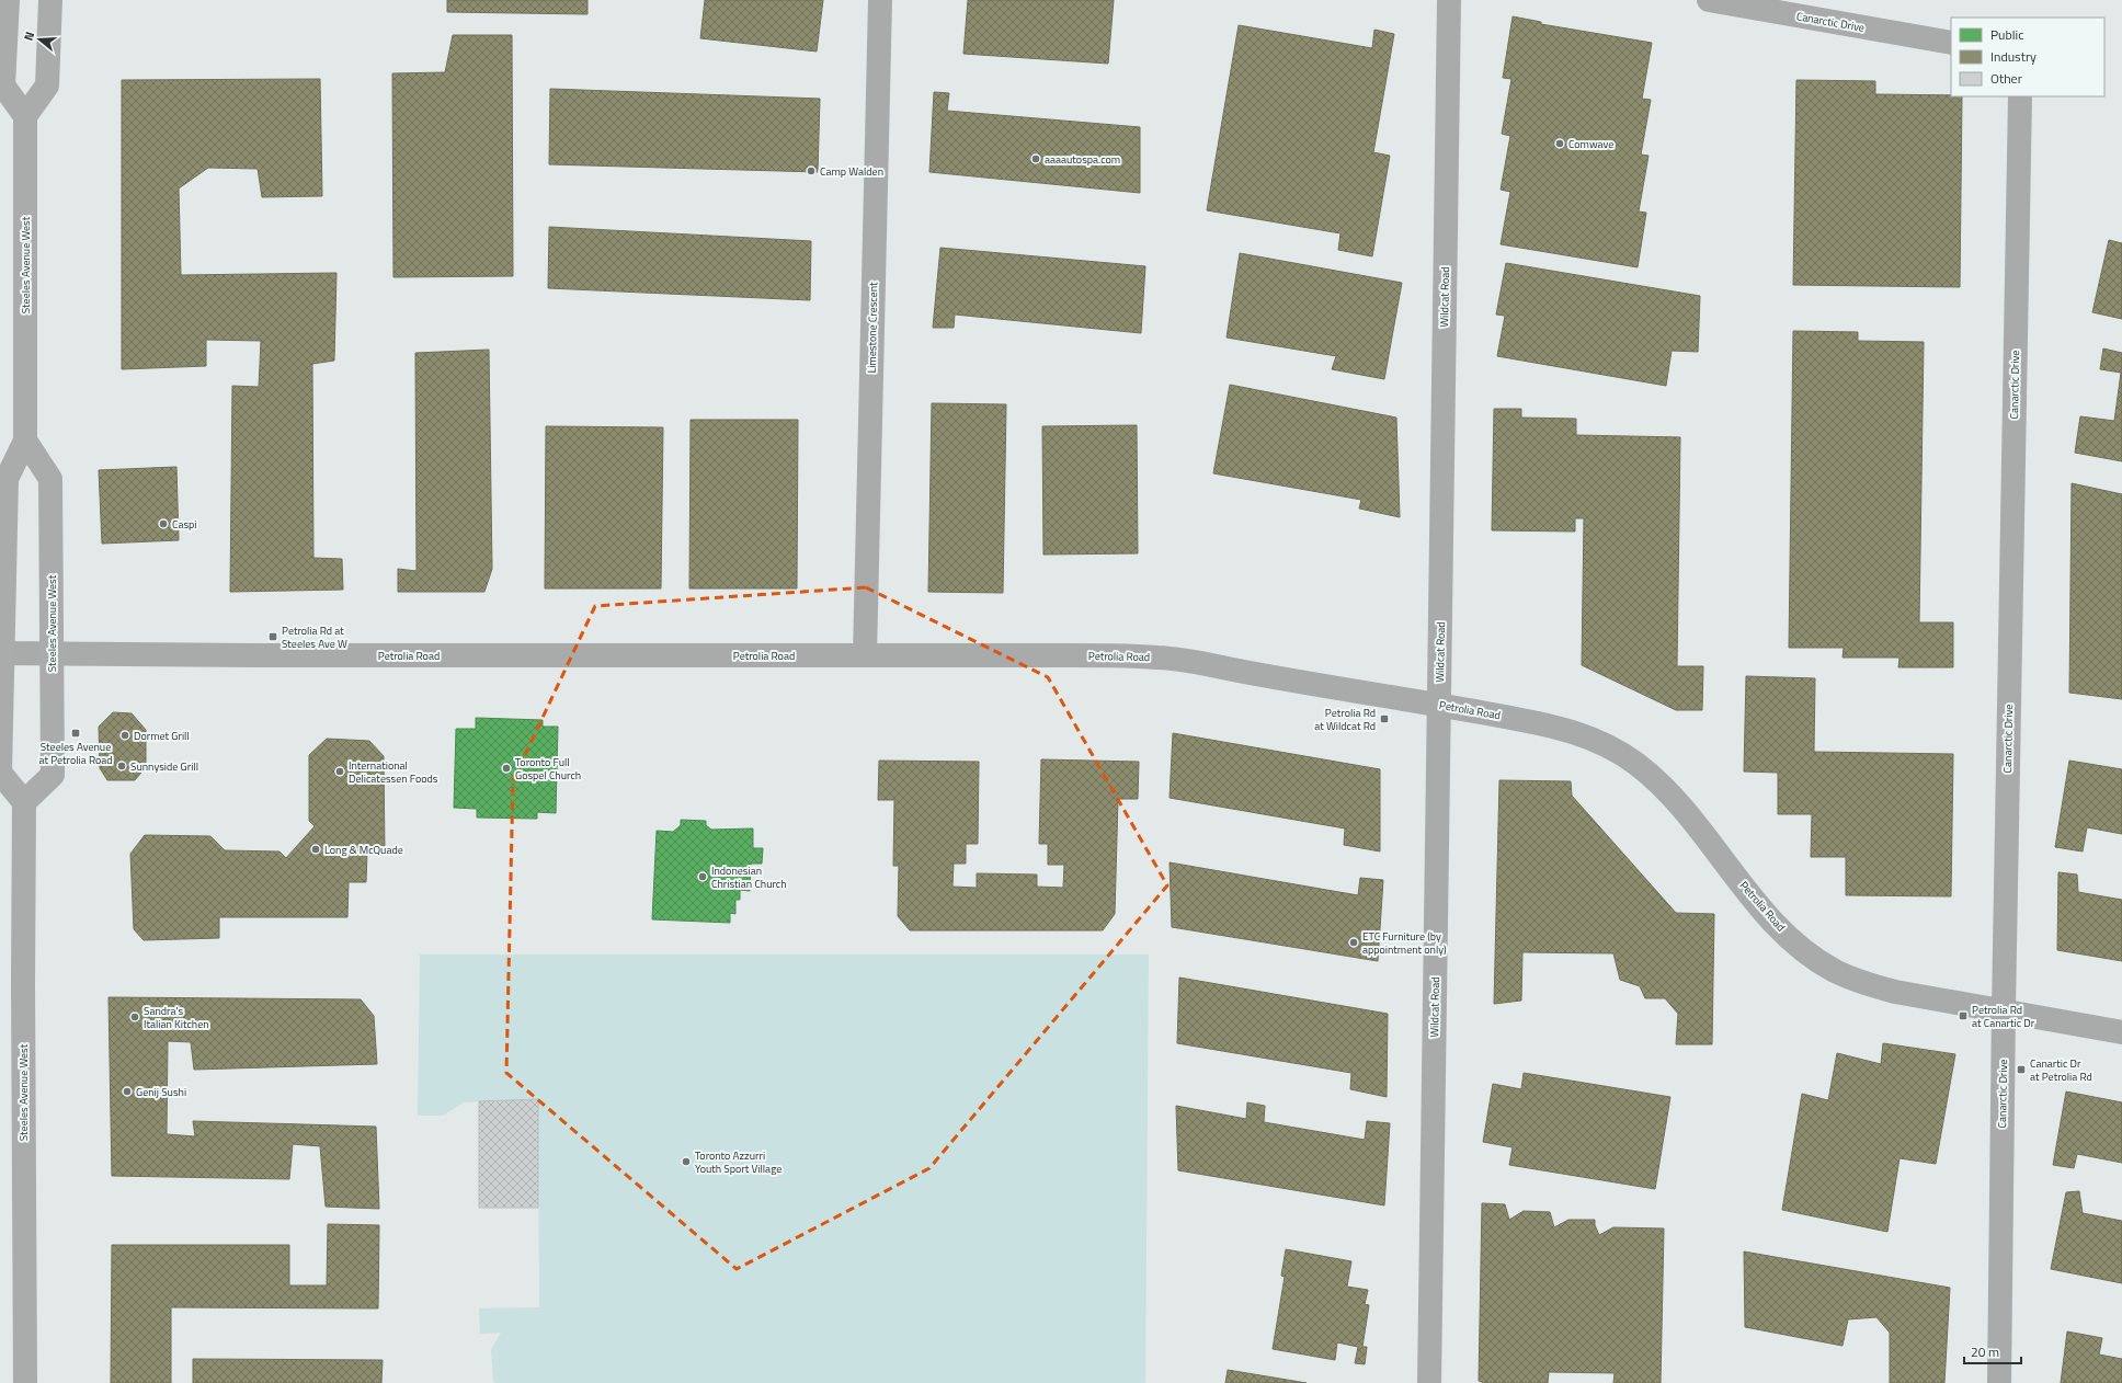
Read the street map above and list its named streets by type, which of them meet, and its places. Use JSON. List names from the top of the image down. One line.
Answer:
{"streets":{"main road":["Steeles Avenue West"],"street":["Canarctic Drive","Wildcat Road","Limestone Crescent","Petrolia Road"]},"crossings":[["Canarctic Drive","Petrolia Road"],["Steeles Avenue West","Petrolia Road"],["Wildcat Road","Petrolia Road"],["Limestone Crescent","Petrolia Road"]],"places":{"other":["Comwave","aaaautospa.com","Camp Walden","Caspi","Dormet Grill","Sunnyside Grill","Toronto Full Gospel Church","International Delicatessen Foods","Long & McQuade","Indonesian Christian Church","ETC Furniture (by appointment only)","Sandra's Italian Kitchen","Genij Sushi","Toronto Azzurri Youth Sport Village"],"transit":["Petrolia Rd at Steeles Ave W","Petrolia Rd at Wildcat Rd","Steeles Avenue at Petrolia Road","Petrolia Rd at Canartic Dr","Canartic Dr at Petrolia Rd"]},"legend":["Public","Industry","Other"],"scale_bar":"20 m","north":"left"}
